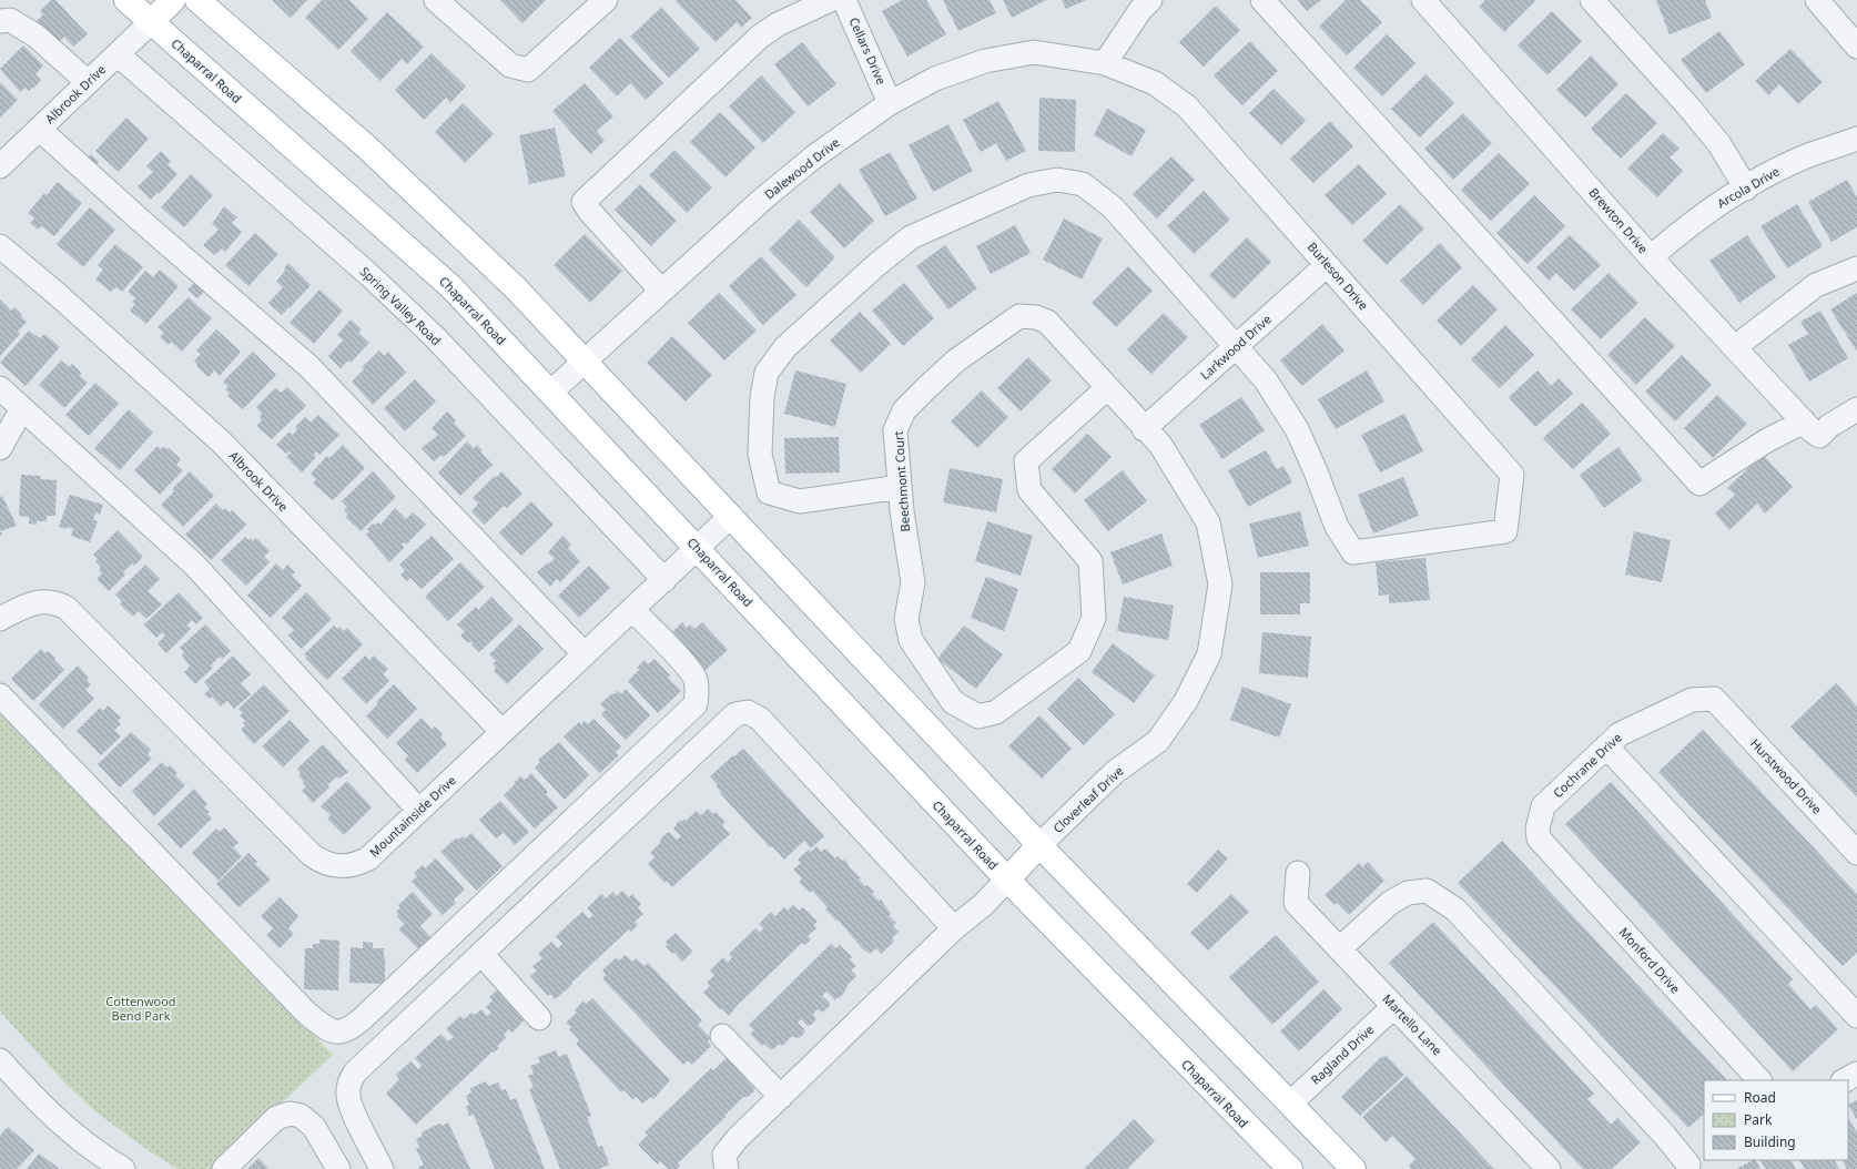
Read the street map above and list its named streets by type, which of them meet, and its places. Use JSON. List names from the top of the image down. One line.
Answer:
{"streets":{"main road":["Chaparral Road"],"street":["Cellars Drive","Albrook Drive","Dalewood Drive","Arcola Drive","Brewton Drive","Burleson Drive","Spring Valley Road","Larkwood Drive","Beechmont Court","Cochrane Drive","Hurstwood Drive","Cloverleaf Drive","Mountainside Drive","Monford Drive","Martello Lane","Ragland Drive"]},"crossings":[["Cellars Drive","Dalewood Drive"],["Chaparral Road","Albrook Drive"],["Chaparral Road","Dalewood Drive"],["Chaparral Road","Mountainside Drive"],["Albrook Drive","Spring Valley Road"],["Albrook Drive","Mountainside Drive"],["Dalewood Drive","Burleson Drive"],["Arcola Drive","Brewton Drive"],["Burleson Drive","Larkwood Drive"],["Spring Valley Road","Mountainside Drive"],["Larkwood Drive","Beechmont Court"],["Larkwood Drive","Cloverleaf Drive"],["Beechmont Court","Cloverleaf Drive"],["Cochrane Drive","Hurstwood Drive"],["Cochrane Drive","Monford Drive"],["Martello Lane","Ragland Drive"]],"parks":["Cottenwood Bend Park"],"legend":["Road","Park","Building"]}
